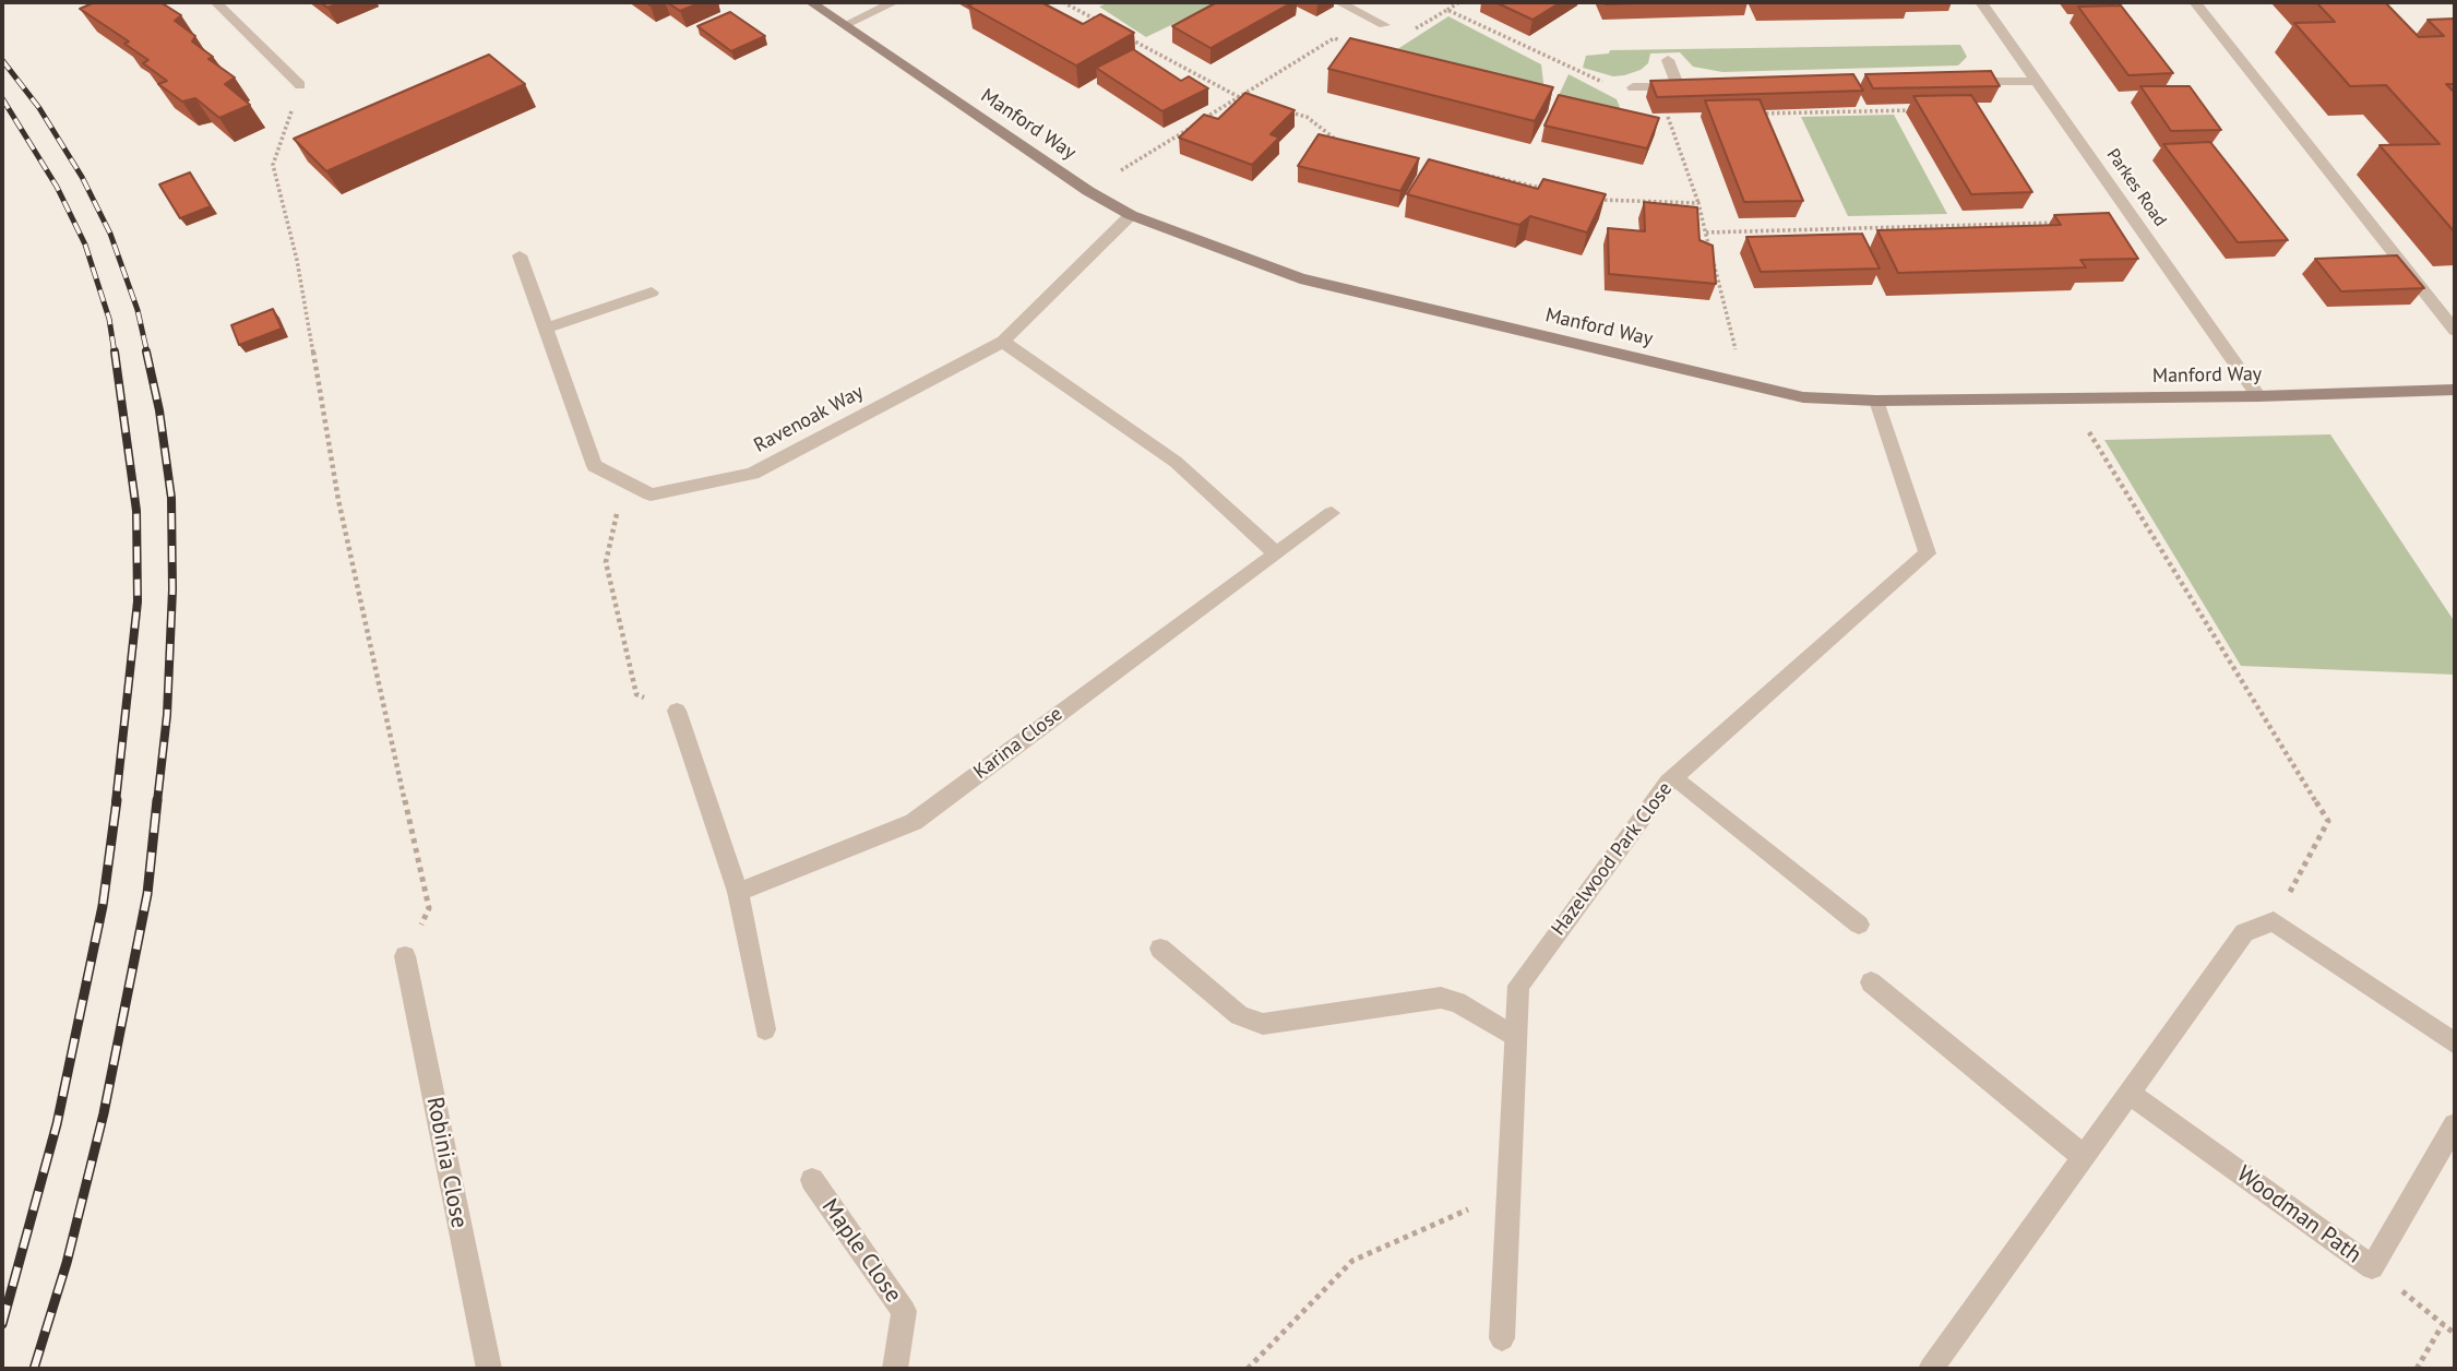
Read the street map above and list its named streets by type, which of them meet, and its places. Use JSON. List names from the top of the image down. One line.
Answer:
{"streets":{"street":["Manford Way","Parkes Road","Ravenoak Way","Karina Close","Hazelwood Park Close","Robinia Close","Woodman Path","Maple Close"]},"crossings":[["Manford Way","Parkes Road"],["Manford Way","Ravenoak Way"],["Manford Way","Hazelwood Park Close"]]}
